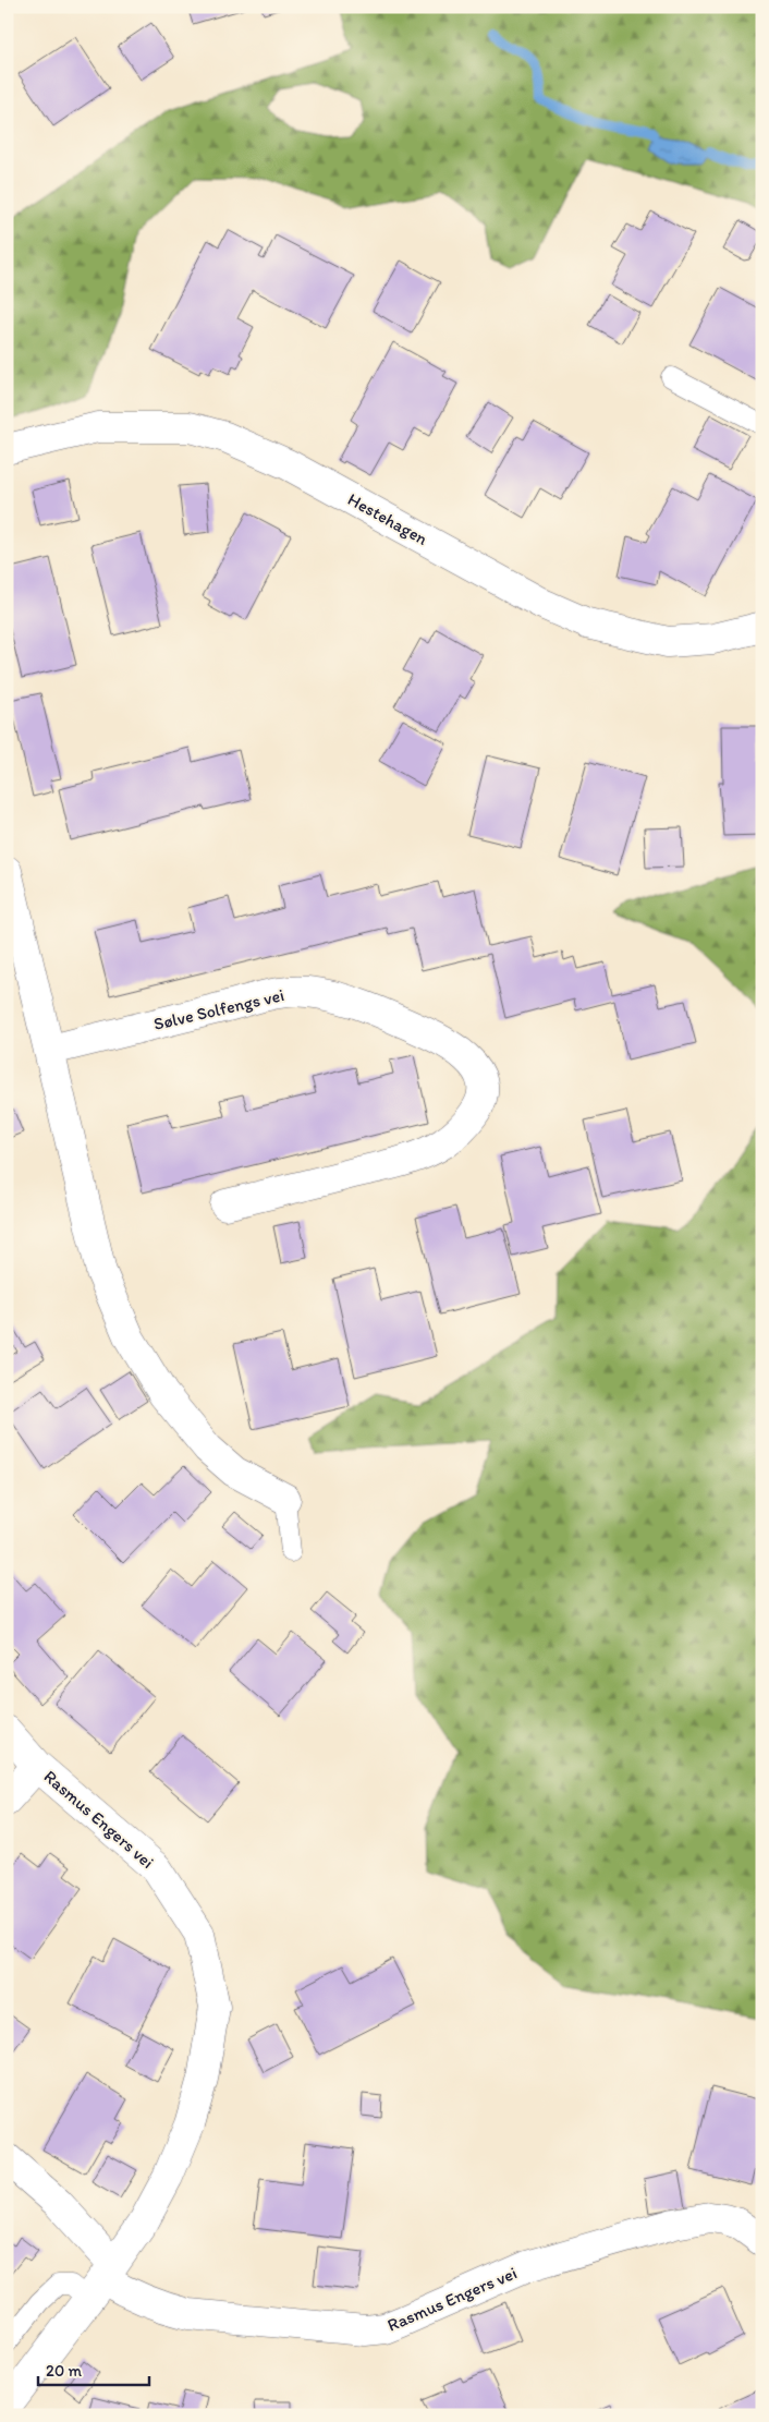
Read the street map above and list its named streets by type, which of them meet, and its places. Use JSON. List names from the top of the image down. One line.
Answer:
{"streets":{"street":["Hestehagen","Sølve Solfengs vei","Rasmus Engers vei"]},"scale_bar":"20 m"}
